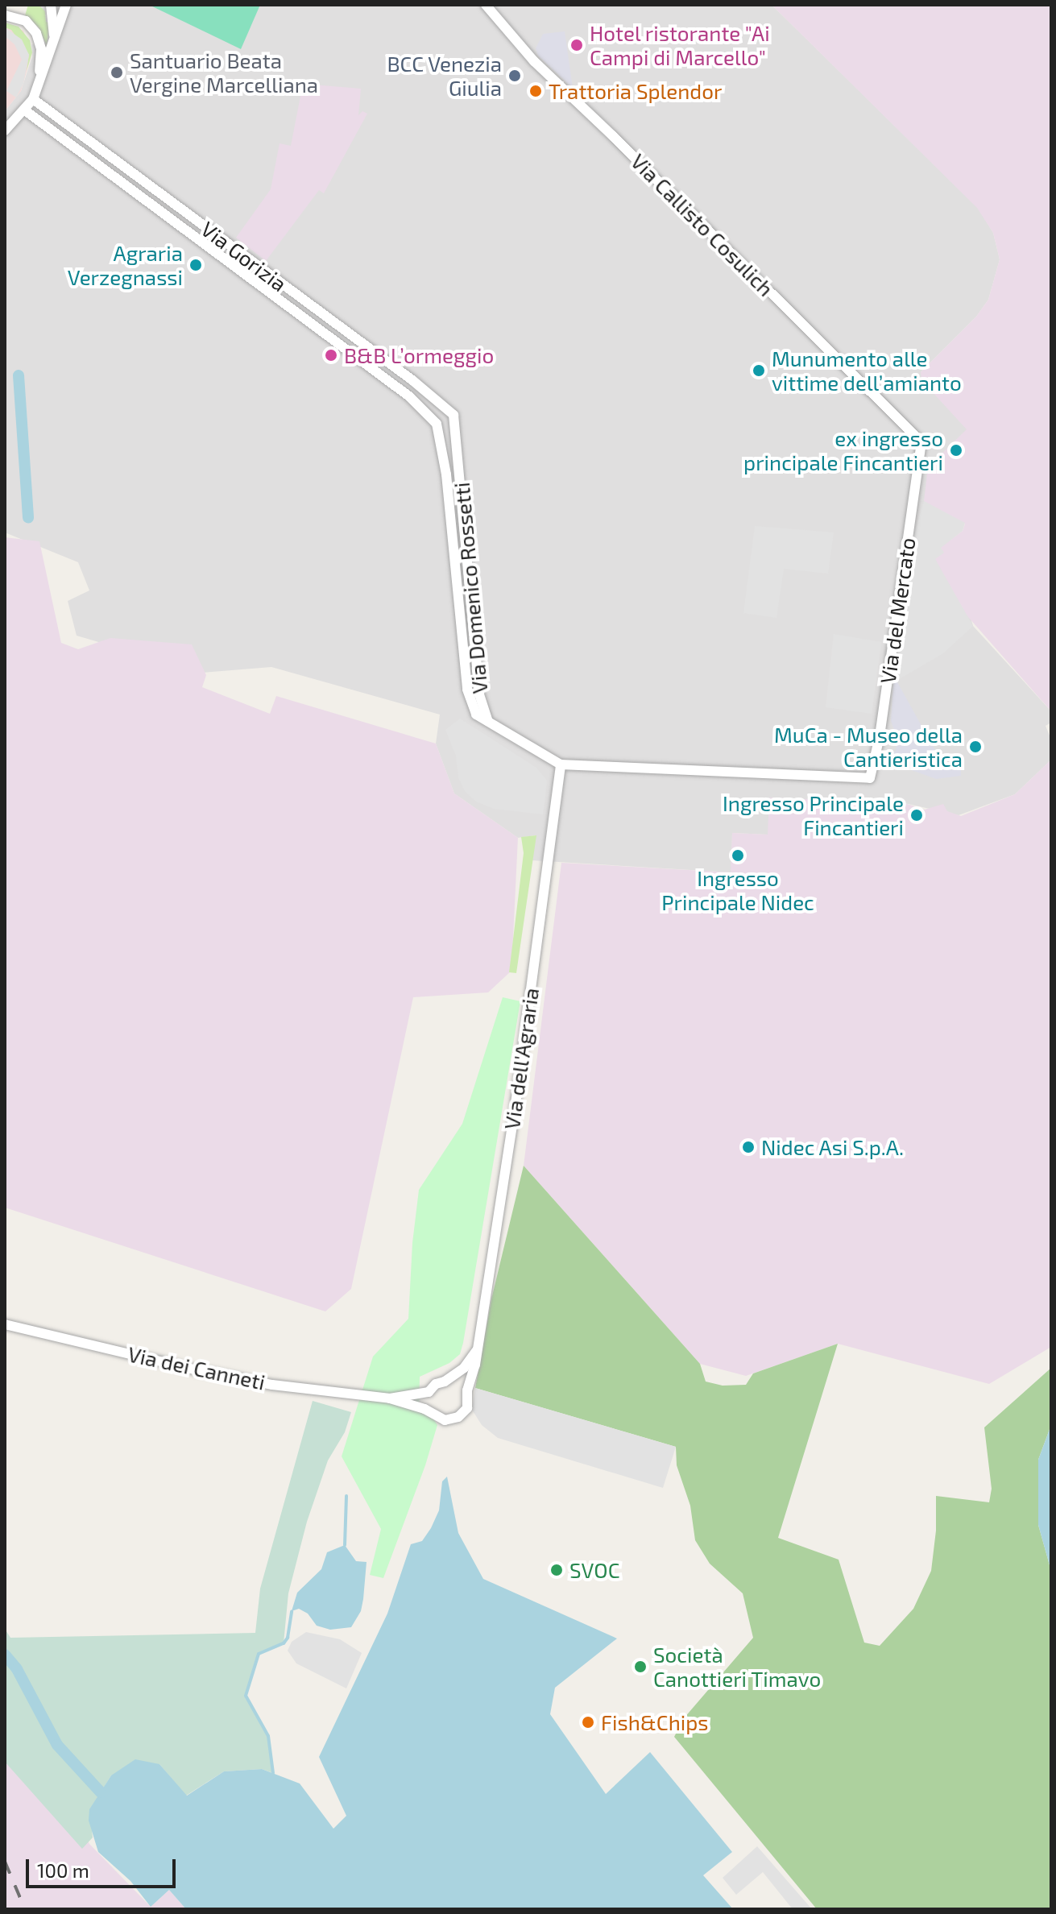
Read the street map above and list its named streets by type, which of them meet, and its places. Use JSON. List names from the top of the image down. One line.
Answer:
{"streets":{"street":["Via Callisto Cosulich","Via Gorizia","Via Domenico Rossetti","Via del Mercato","Via dell'Agraria","Via dei Canneti"]},"crossings":[["Via Callisto Cosulich","Via del Mercato"],["Via Gorizia","Via Domenico Rossetti"],["Via del Mercato","Via dell'Agraria"],["Via dell'Agraria","Via dei Canneti"]],"places":["Hotel ristorante \"Ai Campi di Marcello\"","Santuario Beata Vergine Marcelliana","BCC Venezia Giulia","Trattoria Splendor","Agraria Verzegnassi","B&B L’ormeggio","Munumento alle vittime dell’amianto","ex ingresso principale Fincantieri","MuCa - Museo della Cantieristica","Ingresso Principale Fincantieri","Ingresso Principale Nidec","Nidec Asi S.p.A.","SVOC","Società Canottieri Timavo","Fish&Chips"],"scale_bar":"100 m"}
